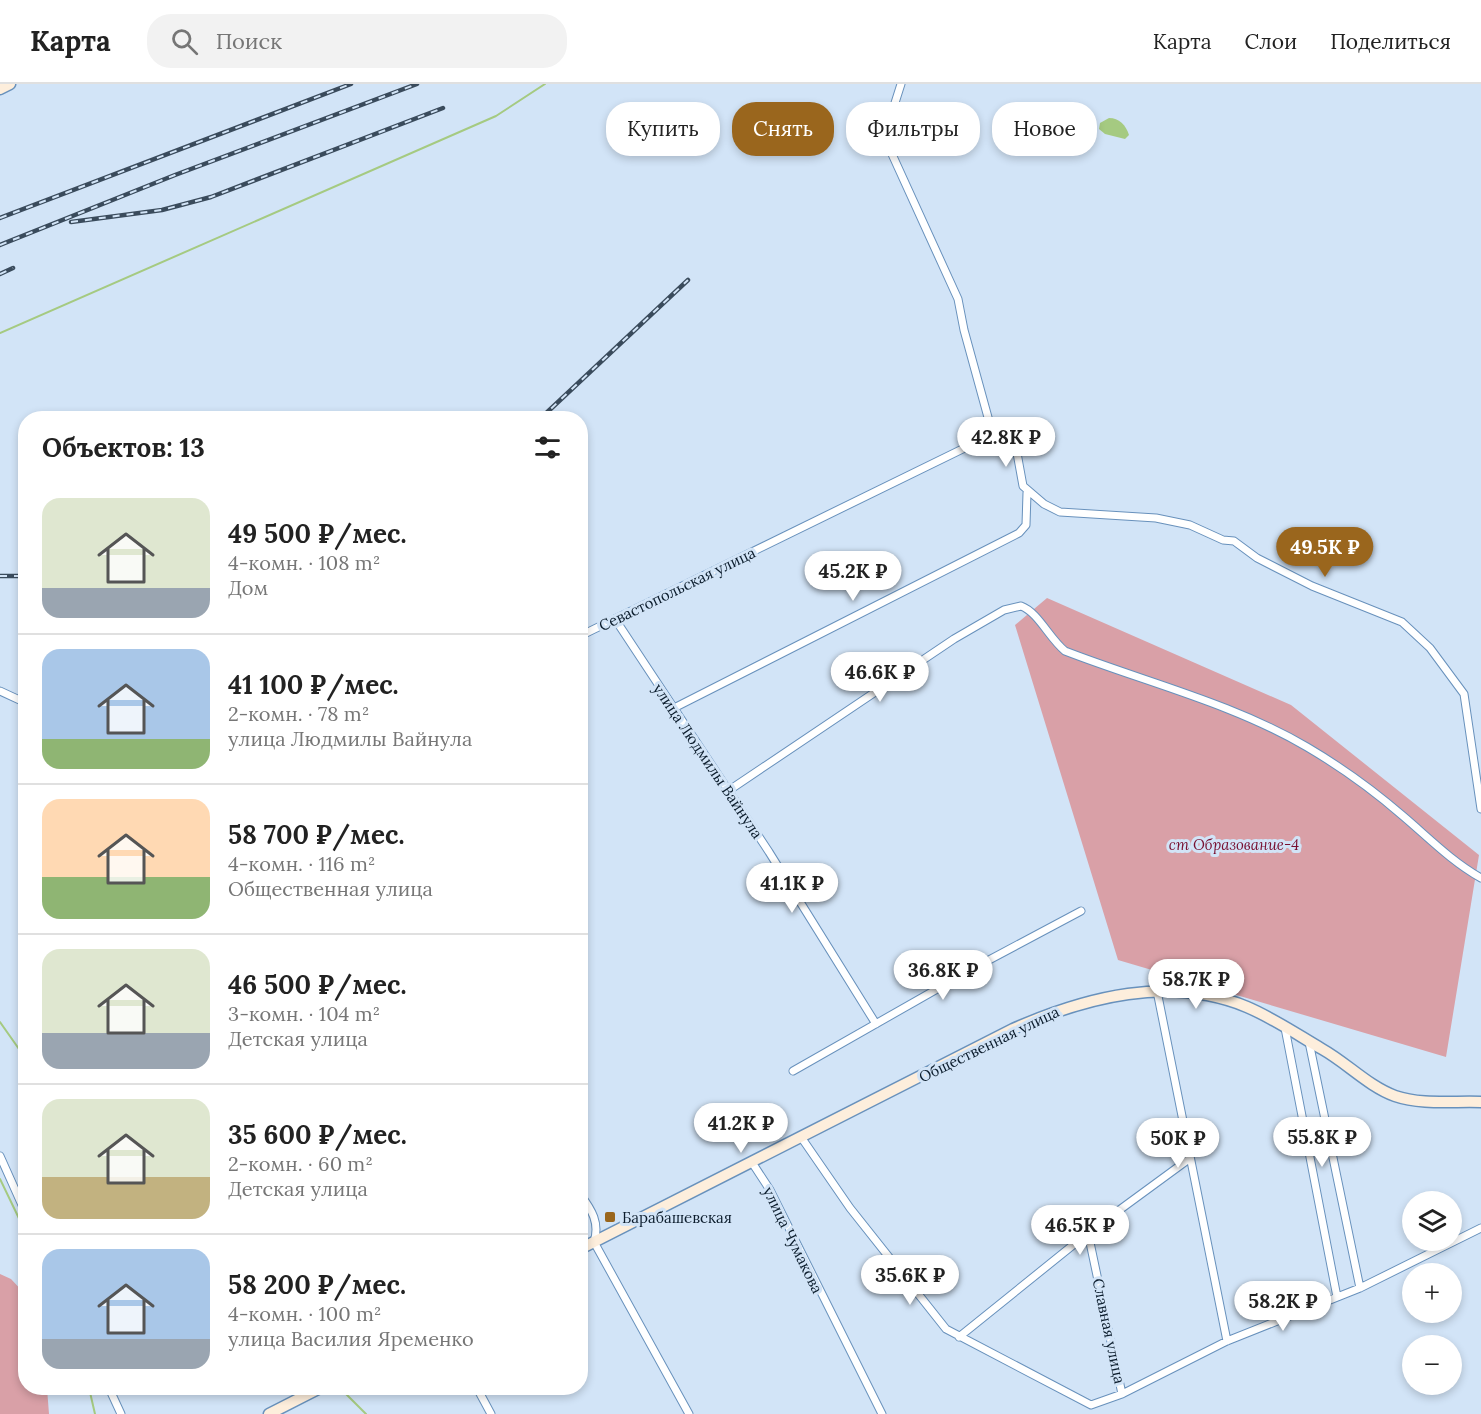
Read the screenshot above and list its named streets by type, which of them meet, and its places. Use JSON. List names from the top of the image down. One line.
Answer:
{"streets":{"main road":["Общественная улица"],"street":["Севастопольская улица","улица Людмилы Вайнула","улица Чумакова","Славная улица"]},"crossings":[["Севастопольская улица","улица Людмилы Вайнула"],["Общественная улица","улица Чумакова"]],"parks":["ст Образование-4"],"places":{"transit":["Барабашевская"]},"page":{"header":"Карта","search":"Поиск","nav":["Карта","Слои","Поделиться"],"chip":["Купить","Снять","Фильтры","Новое"],"heading":"Объектов: 13","price":["42.8K ₽","49.5K ₽","45.2K ₽","46.6K ₽","41.1K ₽","36.8K ₽","58.7K ₽","41.2K ₽","55.8K ₽","50K ₽","46.5K ₽","35.6K ₽","58.2K ₽"],"list":[{"name":"49 500 ₽/мес.","note":"4-комн. · 108 m² · Дом"},{"name":"41 100 ₽/мес.","note":"2-комн. · 78 m² · улица Людмилы Вайнула"},{"name":"58 700 ₽/мес.","note":"4-комн. · 116 m² · Общественная улица"},{"name":"46 500 ₽/мес.","note":"3-комн. · 104 m² · Детская улица"},{"name":"35 600 ₽/мес.","note":"2-комн. · 60 m² · Детская улица"},{"name":"58 200 ₽/мес.","note":"4-комн. · 100 m² · улица Василия Яременко"}],"map_buttons":["+","−"]}}
